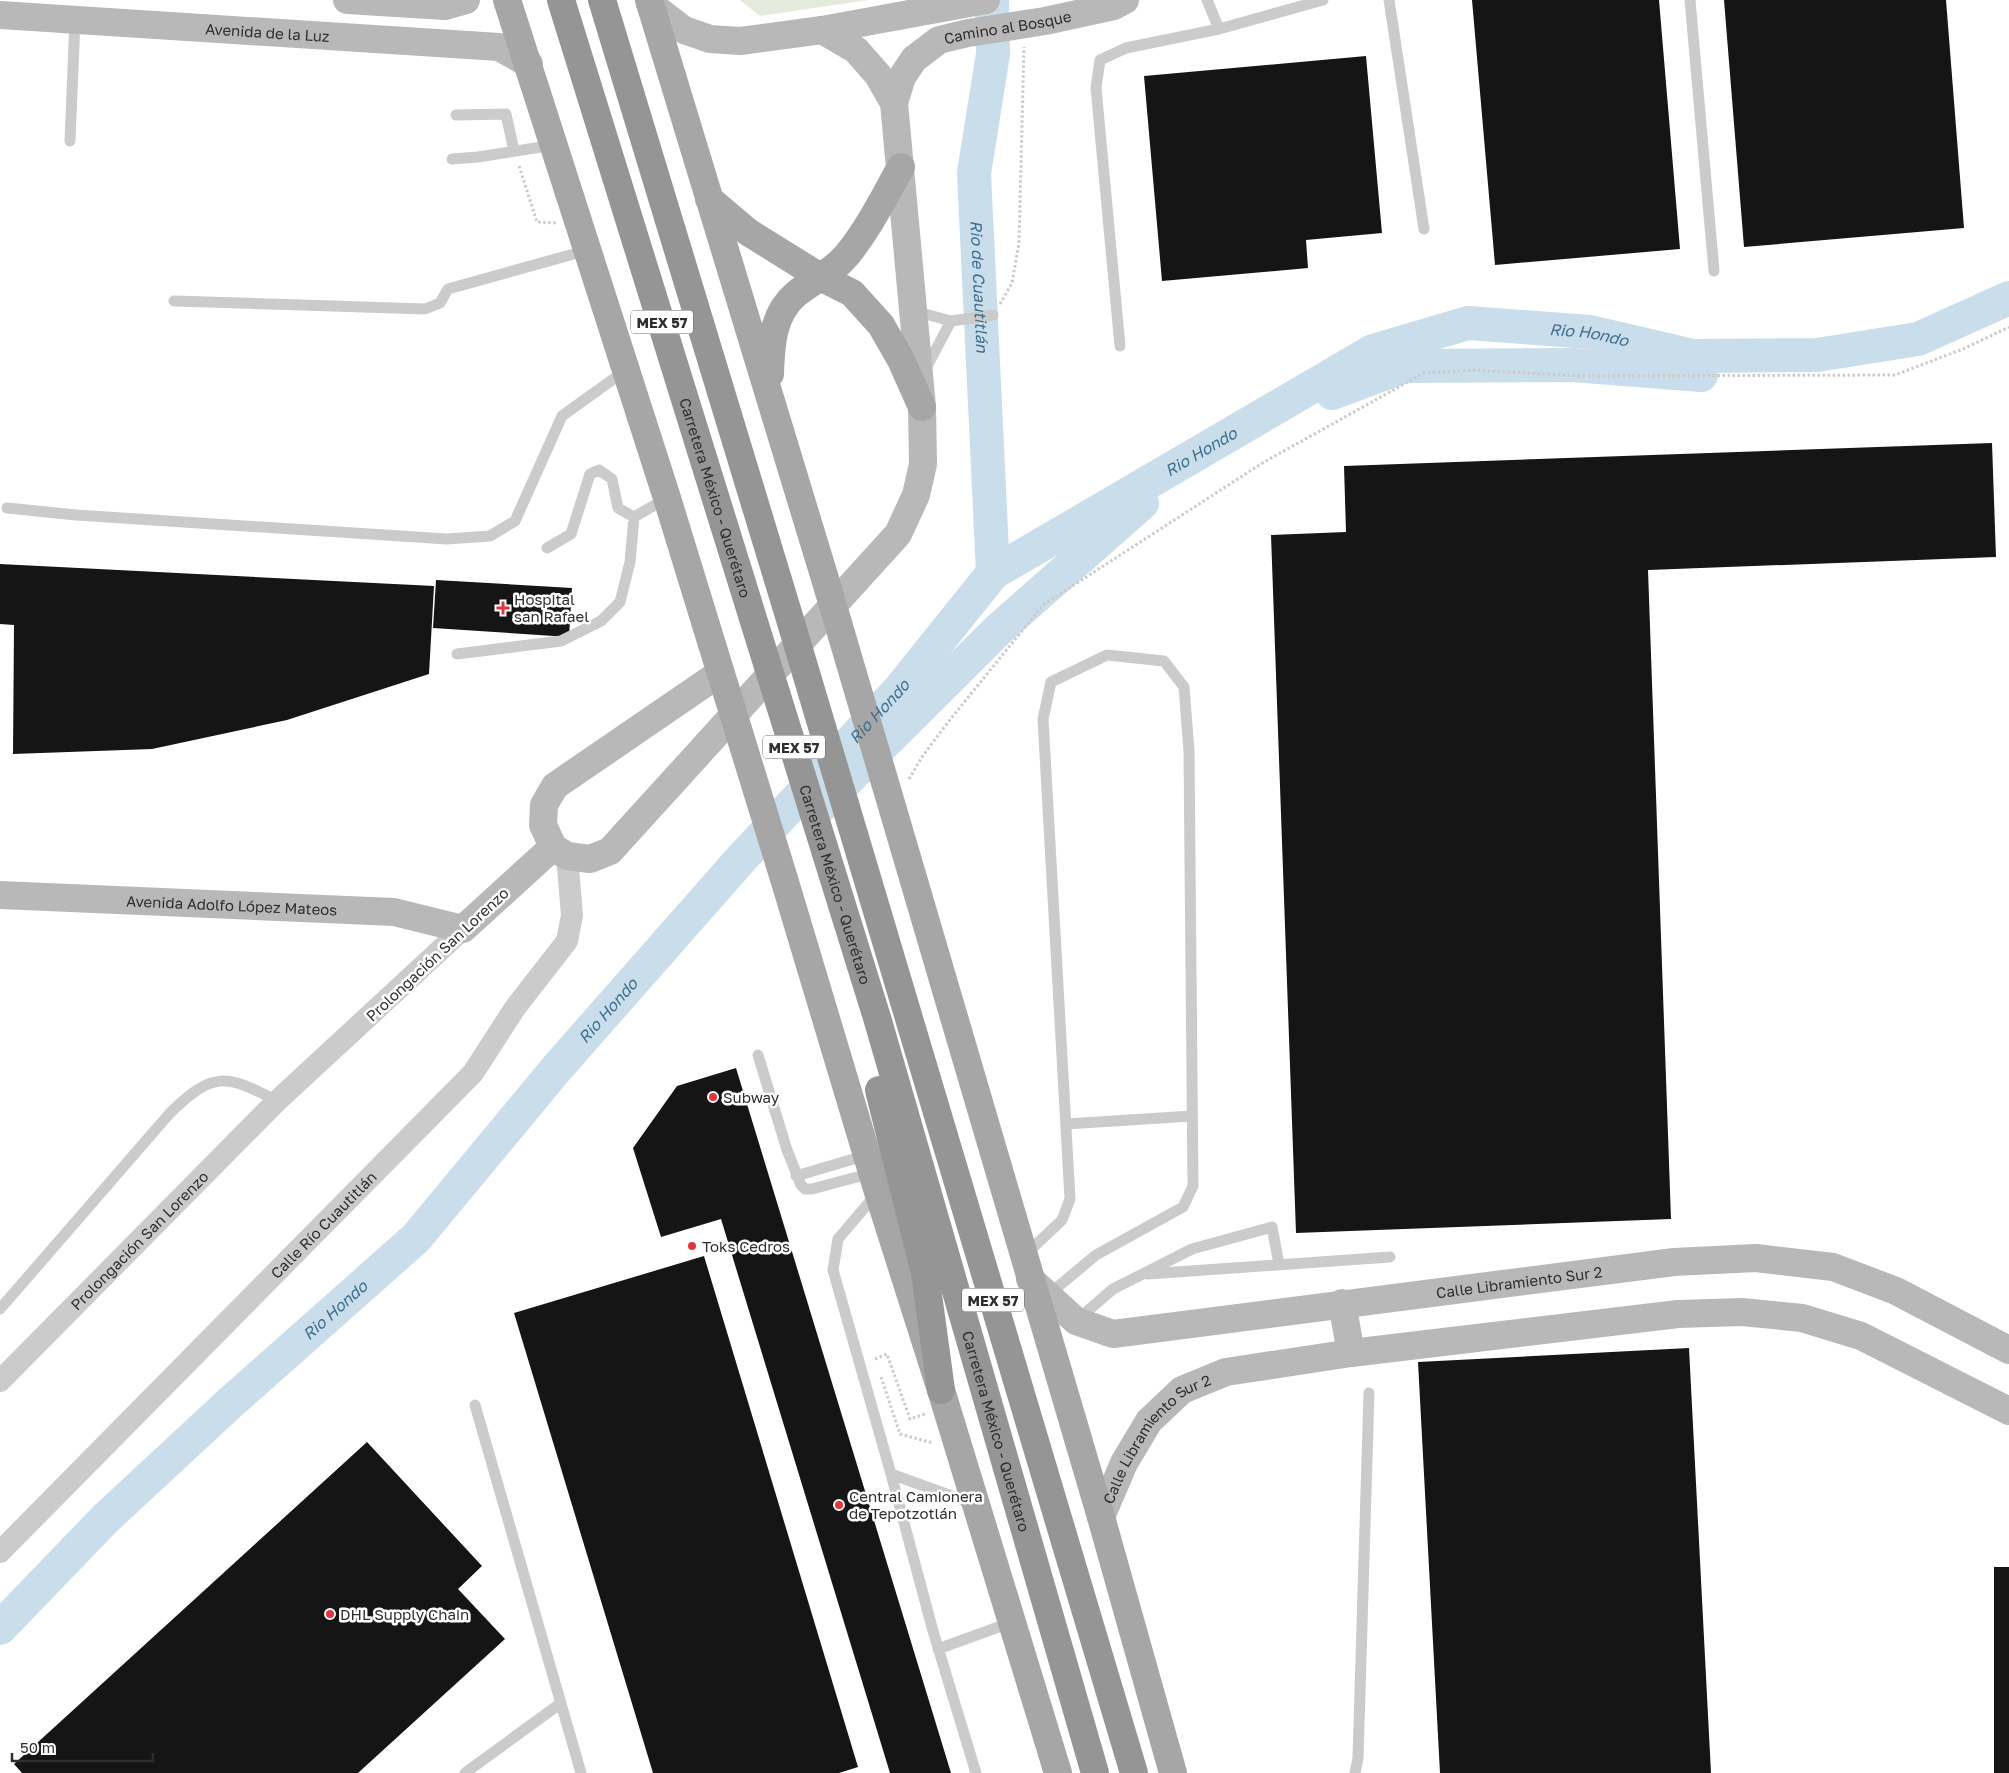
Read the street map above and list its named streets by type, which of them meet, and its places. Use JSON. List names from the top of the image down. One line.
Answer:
{"streets":{"highway":["MEX 57","Carretera México - Querétaro"],"main road":["Camino al Bosque","Avenida de la Luz","Avenida Adolfo López Mateos","Prolongación San Lorenzo","Calle Libramiento Sur 2"],"street":["Calle Río Cuautitlán"]},"crossings":[["Avenida Adolfo López Mateos","Prolongación San Lorenzo"],["Prolongación San Lorenzo","Calle Río Cuautitlán"]],"water":["Rio de Cuautitlán","Rio Hondo"],"places":{"health":["Hospital san Rafael"],"other":["Subway","Toks Cedros","Central Camionera de Tepotzotlán","DHL Supply Chain"]},"scale_bar":"50 m"}
